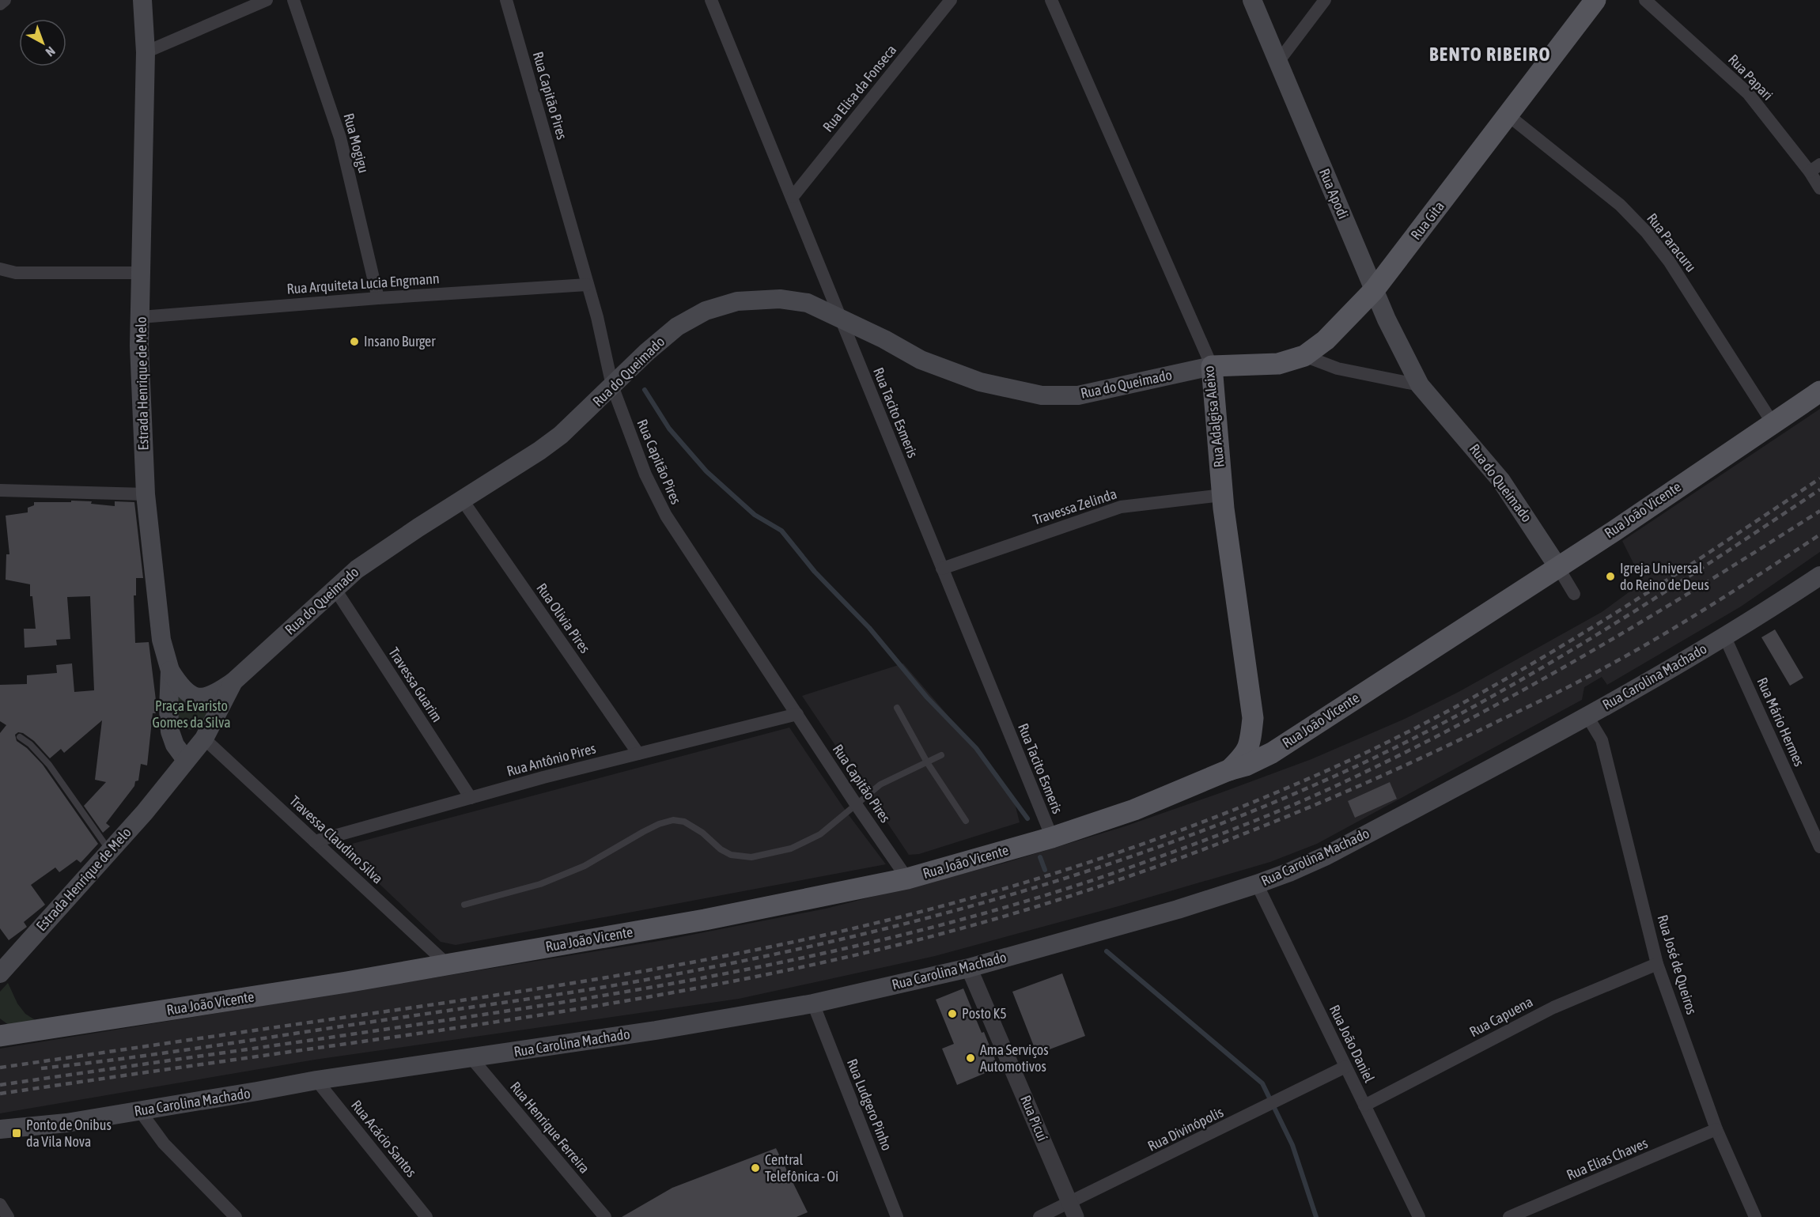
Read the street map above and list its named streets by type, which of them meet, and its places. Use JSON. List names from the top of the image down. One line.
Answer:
{"streets":{"main road":["Rua Apodi","Rua Gita","Rua do Queimado","Estrada Henrique de Melo","Rua Adalgisa Aleixo","Rua João Vicente","Rua Carolina Machado"],"street":["Rua Papari","Rua Elisa da Fonseca","Rua Capitão Pires","Rua Mogigu","Rua Paracuru","Rua Arquiteta Lucia Engmann","Rua Tacito Esmeris","Travessa Zelinda","Rua Olivia Pires","Travessa Guarim","Rua Mário Hermes","Rua Antônio Pires","Travessa Claudino Silva","Rua José de Queiros","Rua Capuena","Rua João Daniel","Rua Ludgero Pinho","Rua Picuí","Rua Henrique Ferreira","Rua Divinópolis","Rua Acácio Santos","Rua Elias Chaves"]},"crossings":[["Rua Elisa da Fonseca","Rua Tacito Esmeris"],["Rua Capitão Pires","Rua Arquiteta Lucia Engmann"],["Rua Capitão Pires","Rua do Queimado"],["Rua Capitão Pires","Rua João Vicente"],["Rua Capitão Pires","Rua Antônio Pires"],["Rua Mogigu","Rua Arquiteta Lucia Engmann"],["Rua Apodi","Rua Gita"],["Rua Apodi","Rua do Queimado"],["Rua Gita","Rua Paracuru"],["Rua Gita","Rua do Queimado"],["Rua Gita","Rua Adalgisa Aleixo"],["Rua Paracuru","Rua João Vicente"],["Rua Arquiteta Lucia Engmann","Estrada Henrique de Melo"],["Rua do Queimado","Estrada Henrique de Melo"],["Rua do Queimado","Rua Tacito Esmeris"],["Rua do Queimado","Rua Adalgisa Aleixo"],["Rua do Queimado","Rua João Vicente"],["Rua do Queimado","Rua Olivia Pires"],["Rua do Queimado","Travessa Guarim"],["Rua do Queimado","Travessa Claudino Silva"],["Rua Tacito Esmeris","Travessa Zelinda"],["Rua Tacito Esmeris","Rua João Vicente"],["Rua Adalgisa Aleixo","Travessa Zelinda"],["Rua Adalgisa Aleixo","Rua João Vicente"],["Rua João Vicente","Travessa Claudino Silva"],["Rua Olivia Pires","Rua Antônio Pires"],["Rua Carolina Machado","Rua Mário Hermes"],["Rua Carolina Machado","Rua José de Queiros"],["Rua Carolina Machado","Rua João Daniel"],["Rua Carolina Machado","Rua Ludgero Pinho"],["Rua Carolina Machado","Rua Picuí"],["Rua Carolina Machado","Rua Henrique Ferreira"],["Rua Carolina Machado","Rua Acácio Santos"],["Travessa Guarim","Rua Antônio Pires"],["Rua Antônio Pires","Travessa Claudino Silva"],["Rua José de Queiros","Rua Capuena"],["Rua José de Queiros","Rua Elias Chaves"],["Rua Capuena","Rua João Daniel"],["Rua João Daniel","Rua Divinópolis"],["Rua Picuí","Rua Divinópolis"]],"districts":["BENTO RIBEIRO"],"parks":["Praça Evaristo Gomes da Silva"],"places":{"other":["Insano Burger","Igreja Universal do Reino de Deus","Posto K5","Ama Serviços Automotivos","Central Telefônica - Oi"],"transit":["Ponto de Onibus da Vila Nova"]},"north":"bottom right"}
